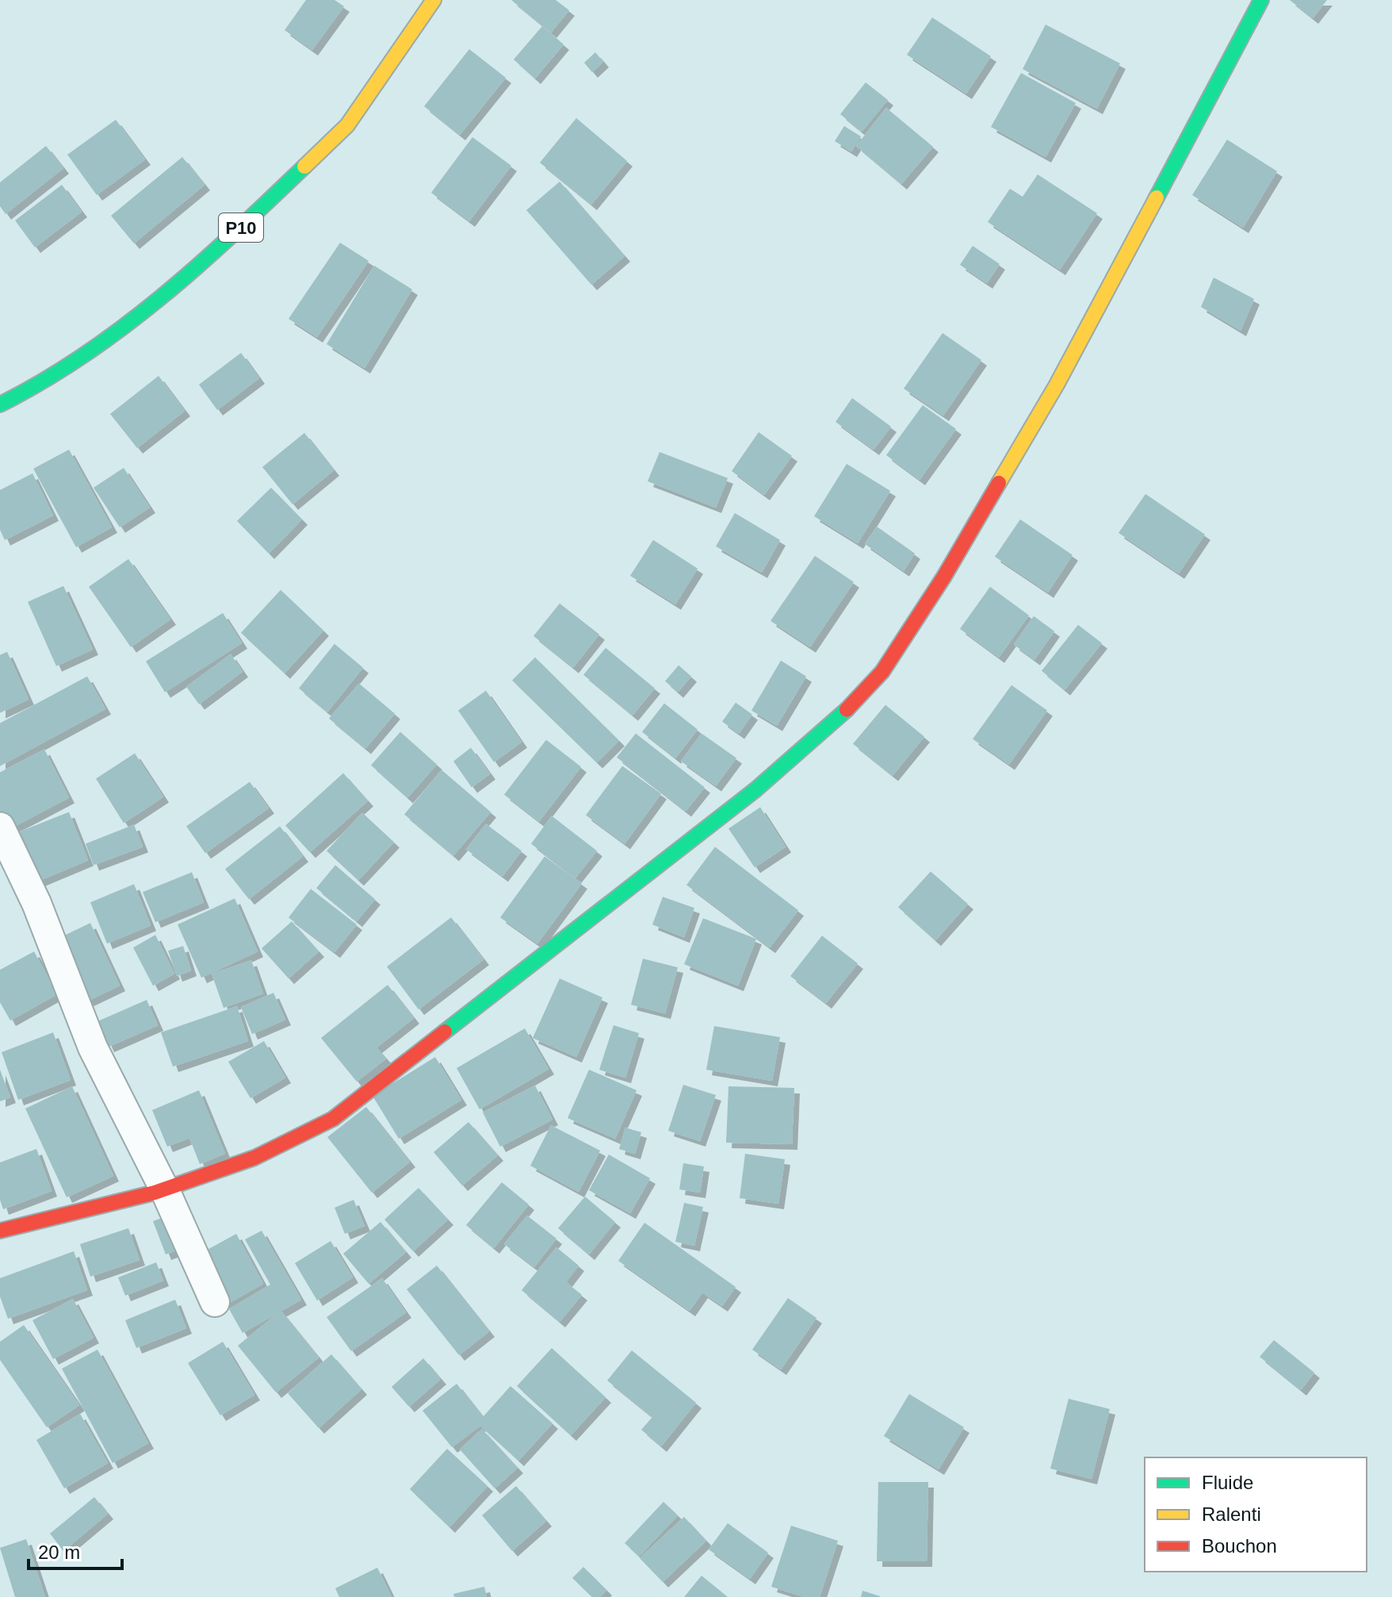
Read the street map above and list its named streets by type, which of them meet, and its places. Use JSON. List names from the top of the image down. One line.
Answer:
{"streets":{"street":["P10"]},"legend":["Fluide","Ralenti","Bouchon"],"scale_bar":"20 m"}
